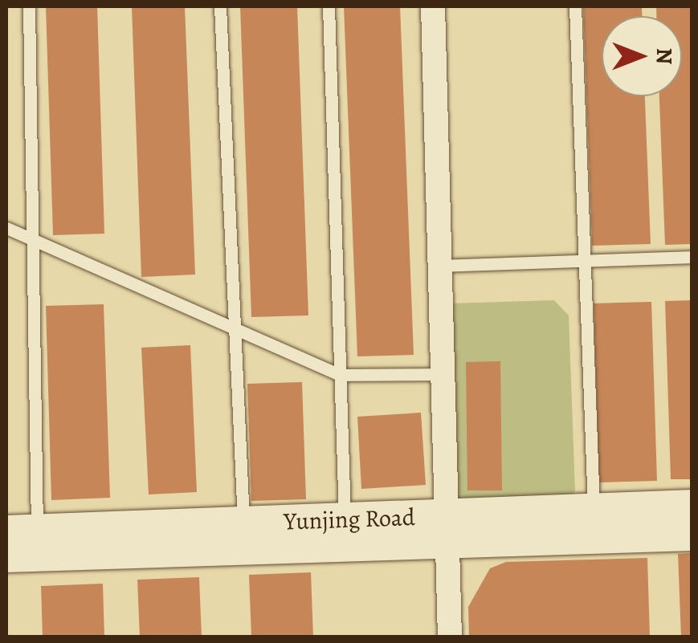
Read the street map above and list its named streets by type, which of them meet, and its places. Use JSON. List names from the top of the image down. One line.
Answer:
{"streets":{"street":["Yunjing Road"]},"north":"right"}
